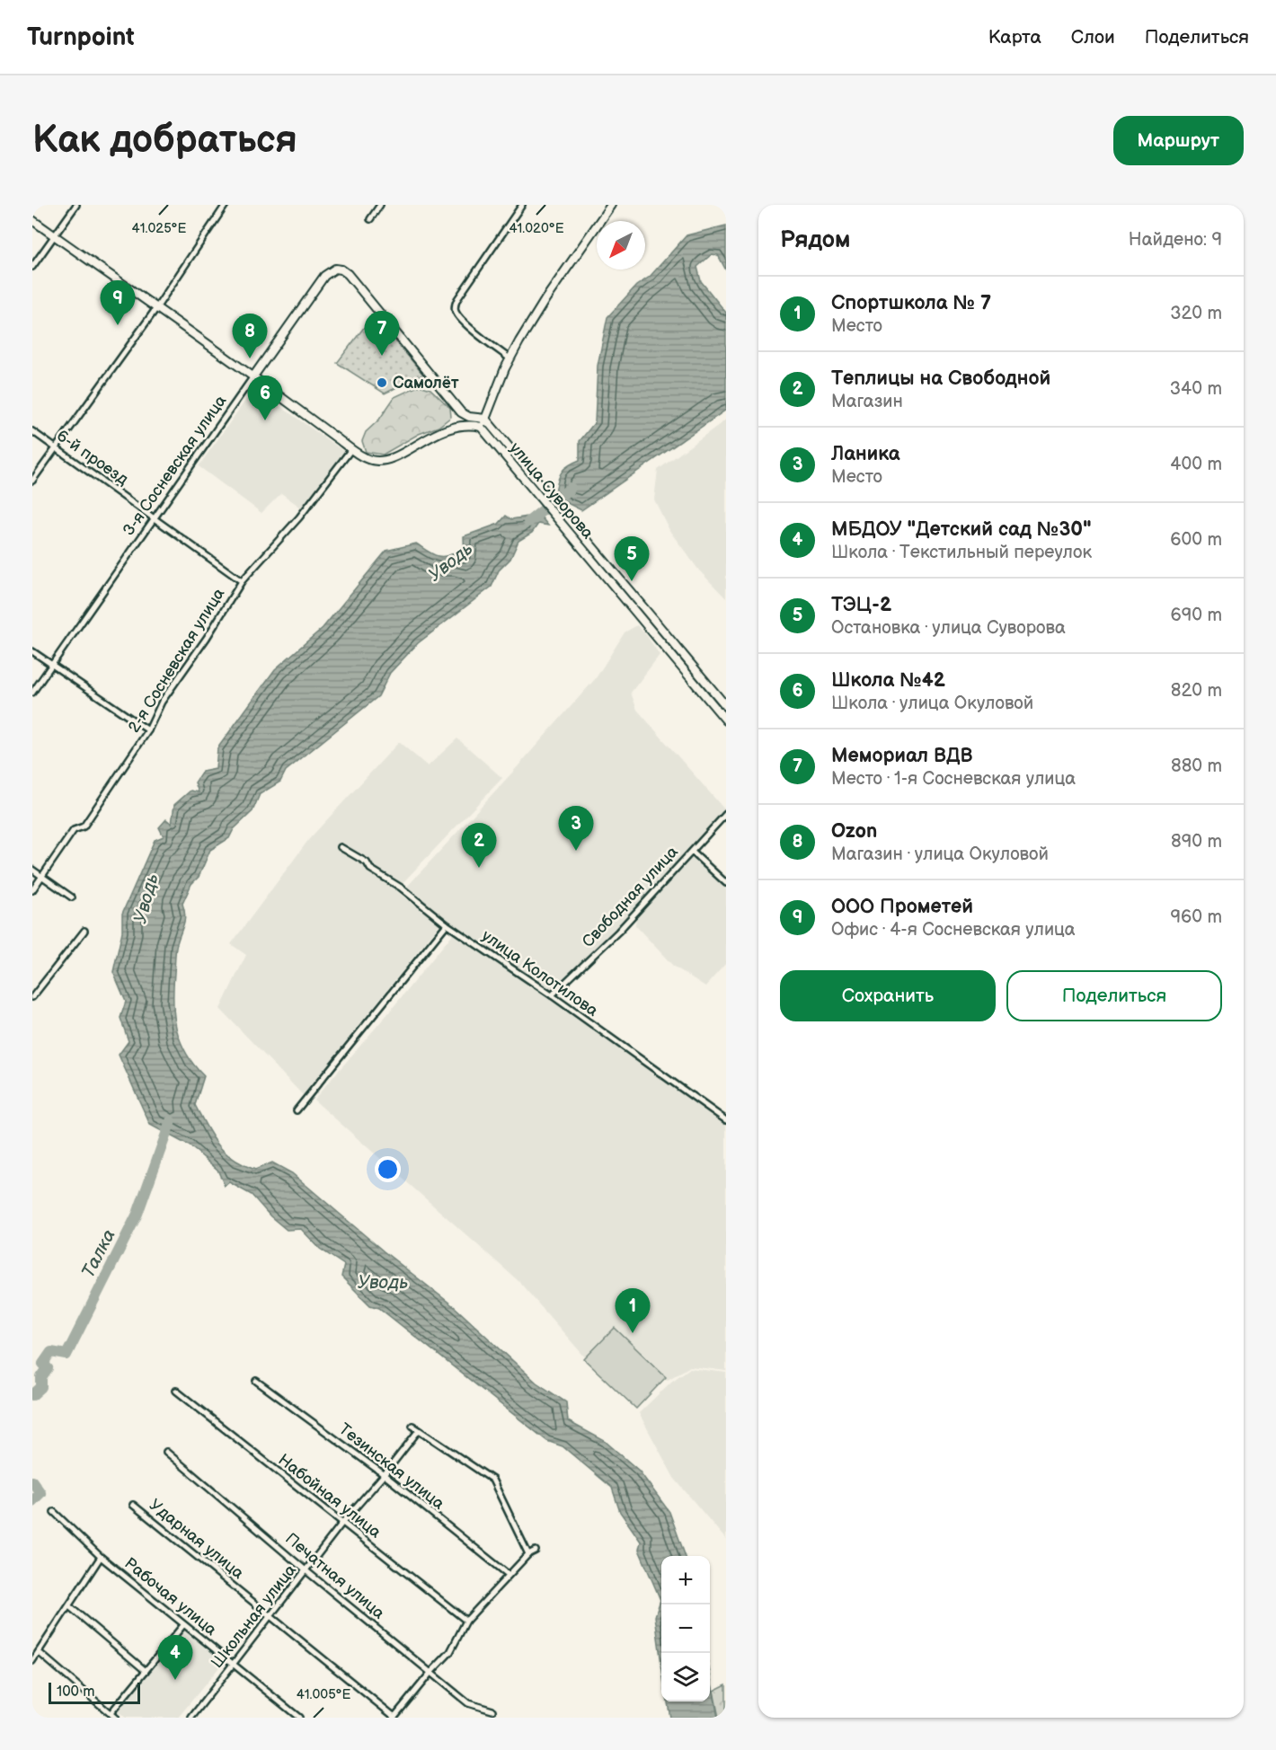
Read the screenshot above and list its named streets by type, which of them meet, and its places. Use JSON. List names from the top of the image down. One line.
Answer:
{"streets":{"main road":["3-я Сосневская улица","улица Суворова"],"street":["6-й проезд","2-я Сосневская улица","Свободная улица","улица Колотилова","Тезинская улица","Набойная улица","Ударная улица","Печатная улица","Рабочая улица","Школьная улица"]},"crossings":[["6-й проезд","3-я Сосневская улица"],["6-й проезд","2-я Сосневская улица"],["3-я Сосневская улица","улица Суворова"],["Свободная улица","улица Колотилова"],["Тезинская улица","Школьная улица"],["Набойная улица","Школьная улица"],["Ударная улица","Школьная улица"],["Печатная улица","Школьная улица"],["Рабочая улица","Школьная улица"]],"water":["Уводь","Талка"],"places":["Самолёт"],"scale_bar":"100 m","north":"bottom left","page":{"header":"Turnpoint","nav":["Карта","Слои","Поделиться"],"buttons":["Маршрут",["Сохранить","Поделиться"]],"title":"Как добраться","heading":["Рядом","Найдено: 9"],"list":[{"mark":"1","name":"Спортшкола № 7","note":"Место","value":"320 m"},{"mark":"2","name":"Теплицы на Свободной","note":"Магазин","value":"340 m"},{"mark":"3","name":"Ланика","note":"Место","value":"400 m"},{"mark":"4","name":"МБДОУ \"Детский сад №30\"","note":"Школа · Текстильный переулок","value":"600 m"},{"mark":"5","name":"ТЭЦ-2","note":"Остановка · улица Суворова","value":"690 m"},{"mark":"6","name":"Школа №42","note":"Школа · улица Окуловой","value":"820 m"},{"mark":"7","name":"Мемориал ВДВ","note":"Место · 1-я Сосневская улица","value":"880 m"},{"mark":"8","name":"Ozon","note":"Магазин · улица Окуловой","value":"890 m"},{"mark":"9","name":"ООО Прометей","note":"Офис · 4-я Сосневская улица","value":"960 m"}],"pins":["9","7","8","6","5","3","2","1","4"],"map_buttons":["+","−"],"scale":"100 m"},"coordinates":["41.025°E","41.020°E","41.005°E"]}
